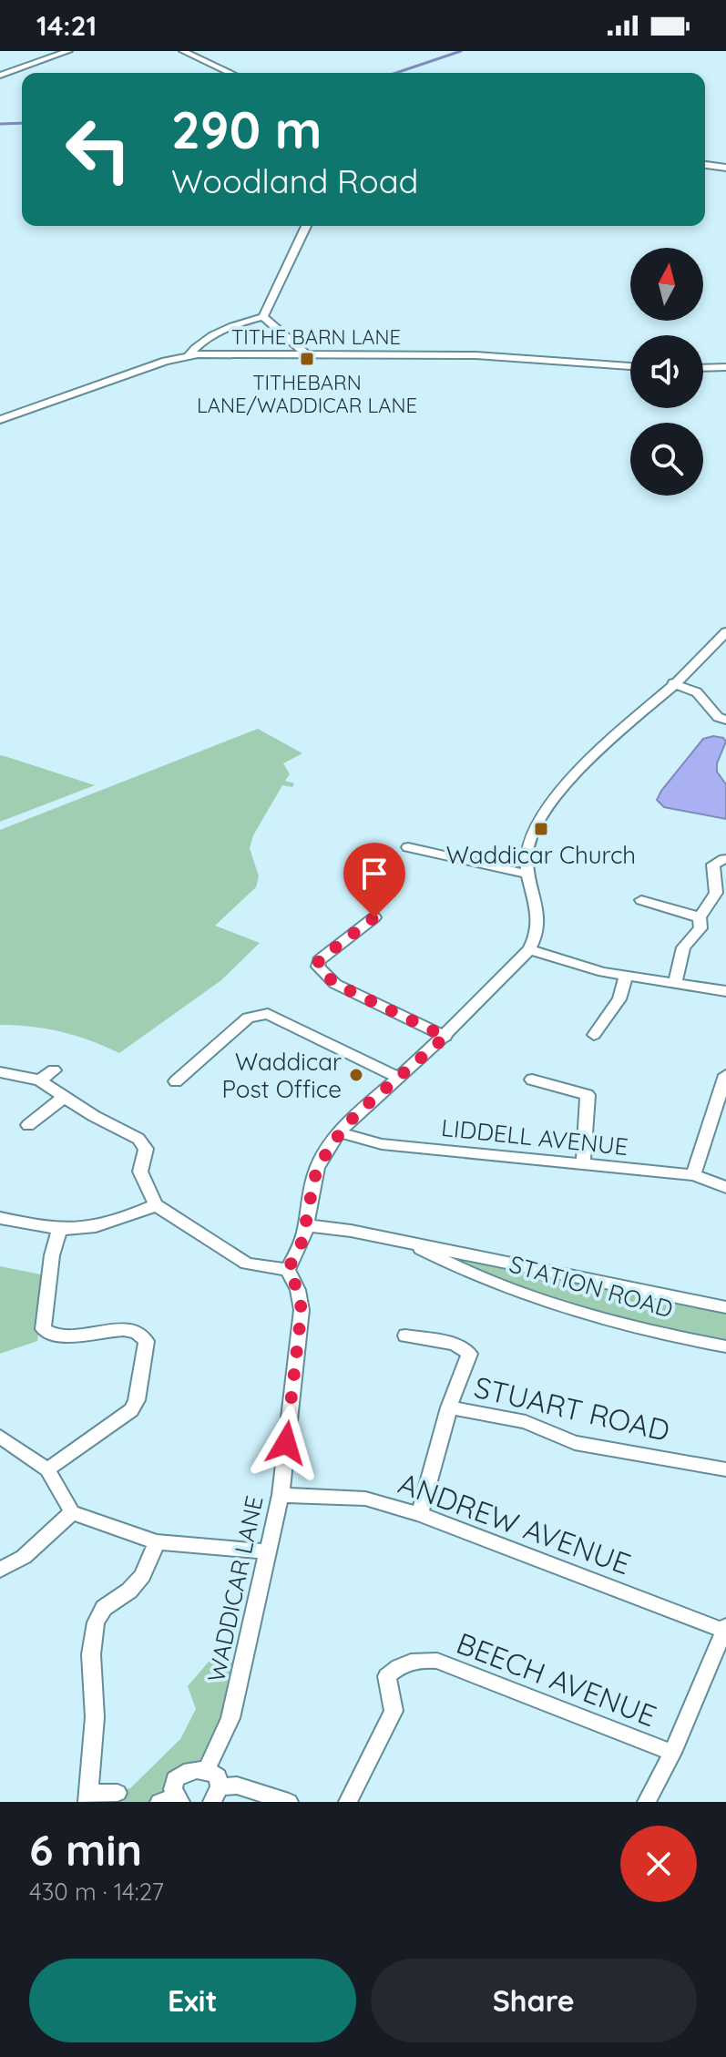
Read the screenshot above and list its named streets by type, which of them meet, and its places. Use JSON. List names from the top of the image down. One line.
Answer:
{"streets":{"street":["TITHE BARN LANE","LIDDELL AVENUE","STATION ROAD","STUART ROAD","ANDREW AVENUE","WADDICAR LANE","BEECH AVENUE"]},"crossings":[["ANDREW AVENUE","WADDICAR LANE"]],"places":{"transit":["TITHEBARN LANE/WADDICAR LANE","Waddicar Church"],"other":["Waddicar Post Office"]},"north":"top","page":{"status":"14:21","turn":["290 m","Woodland Road"],"heading":["6 min","430 m · 14:27"],"buttons":["Exit","Share"]}}
